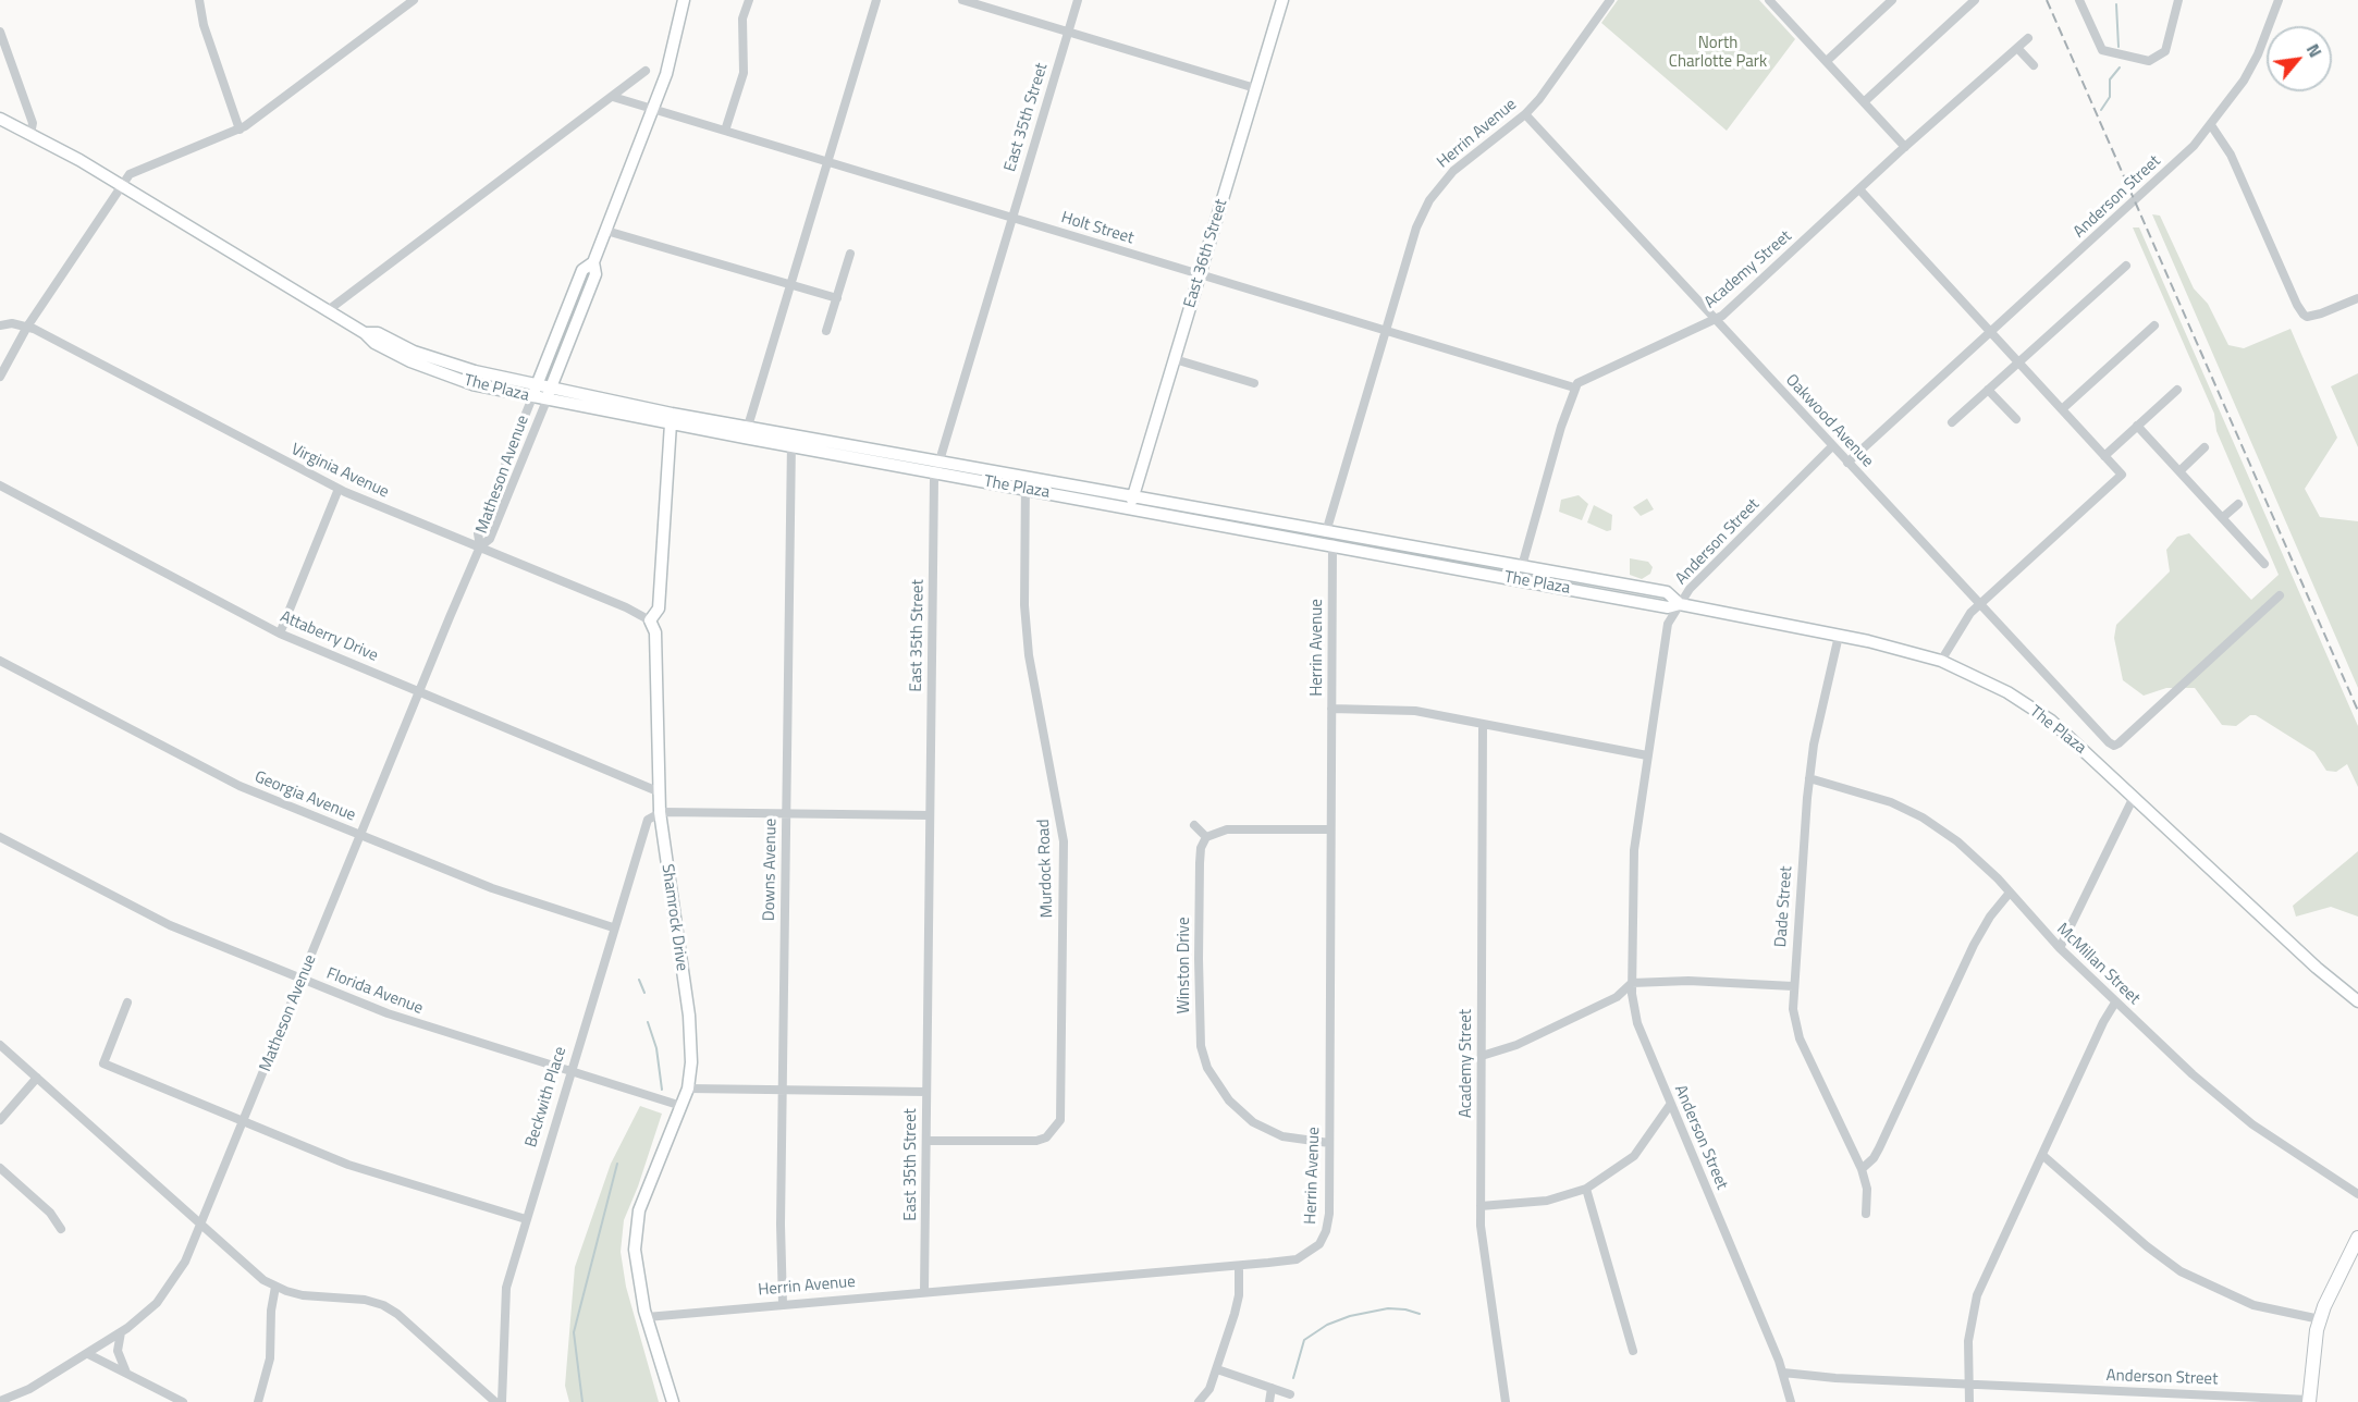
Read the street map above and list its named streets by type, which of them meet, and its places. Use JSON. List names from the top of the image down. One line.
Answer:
{"streets":{"main road":["East 36th Street","The Plaza","Matheson Avenue","Shamrock Drive"],"street":["East 35th Street","Herrin Avenue","Anderson Street","Holt Street","Academy Street","Oakwood Avenue","Virginia Avenue","Attaberry Drive","Georgia Avenue","Murdock Road","Downs Avenue","Dade Street","McMillan Street","Winston Drive","Florida Avenue","Beckwith Place"]},"crossings":[["East 35th Street","Herrin Avenue"],["East 35th Street","Holt Street"],["East 35th Street","The Plaza"],["East 35th Street","Murdock Road"],["Herrin Avenue","Holt Street"],["Herrin Avenue","The Plaza"],["Herrin Avenue","Oakwood Avenue"],["Herrin Avenue","Downs Avenue"],["Herrin Avenue","Shamrock Drive"],["Herrin Avenue","Winston Drive"],["Anderson Street","The Plaza"],["Anderson Street","Oakwood Avenue"],["Holt Street","East 36th Street"],["Holt Street","Academy Street"],["Holt Street","Matheson Avenue"],["East 36th Street","The Plaza"],["Academy Street","Oakwood Avenue"],["The Plaza","Matheson Avenue"],["The Plaza","Murdock Road"],["The Plaza","Downs Avenue"],["The Plaza","Dade Street"],["The Plaza","Shamrock Drive"],["Virginia Avenue","Matheson Avenue"],["Virginia Avenue","Shamrock Drive"],["Matheson Avenue","Attaberry Drive"],["Matheson Avenue","Georgia Avenue"],["Matheson Avenue","Florida Avenue"],["Attaberry Drive","Shamrock Drive"],["Georgia Avenue","Beckwith Place"],["Dade Street","McMillan Street"],["Shamrock Drive","Florida Avenue"],["Shamrock Drive","Beckwith Place"],["Florida Avenue","Beckwith Place"]],"parks":["North Charlotte Park"],"north":"top right"}
